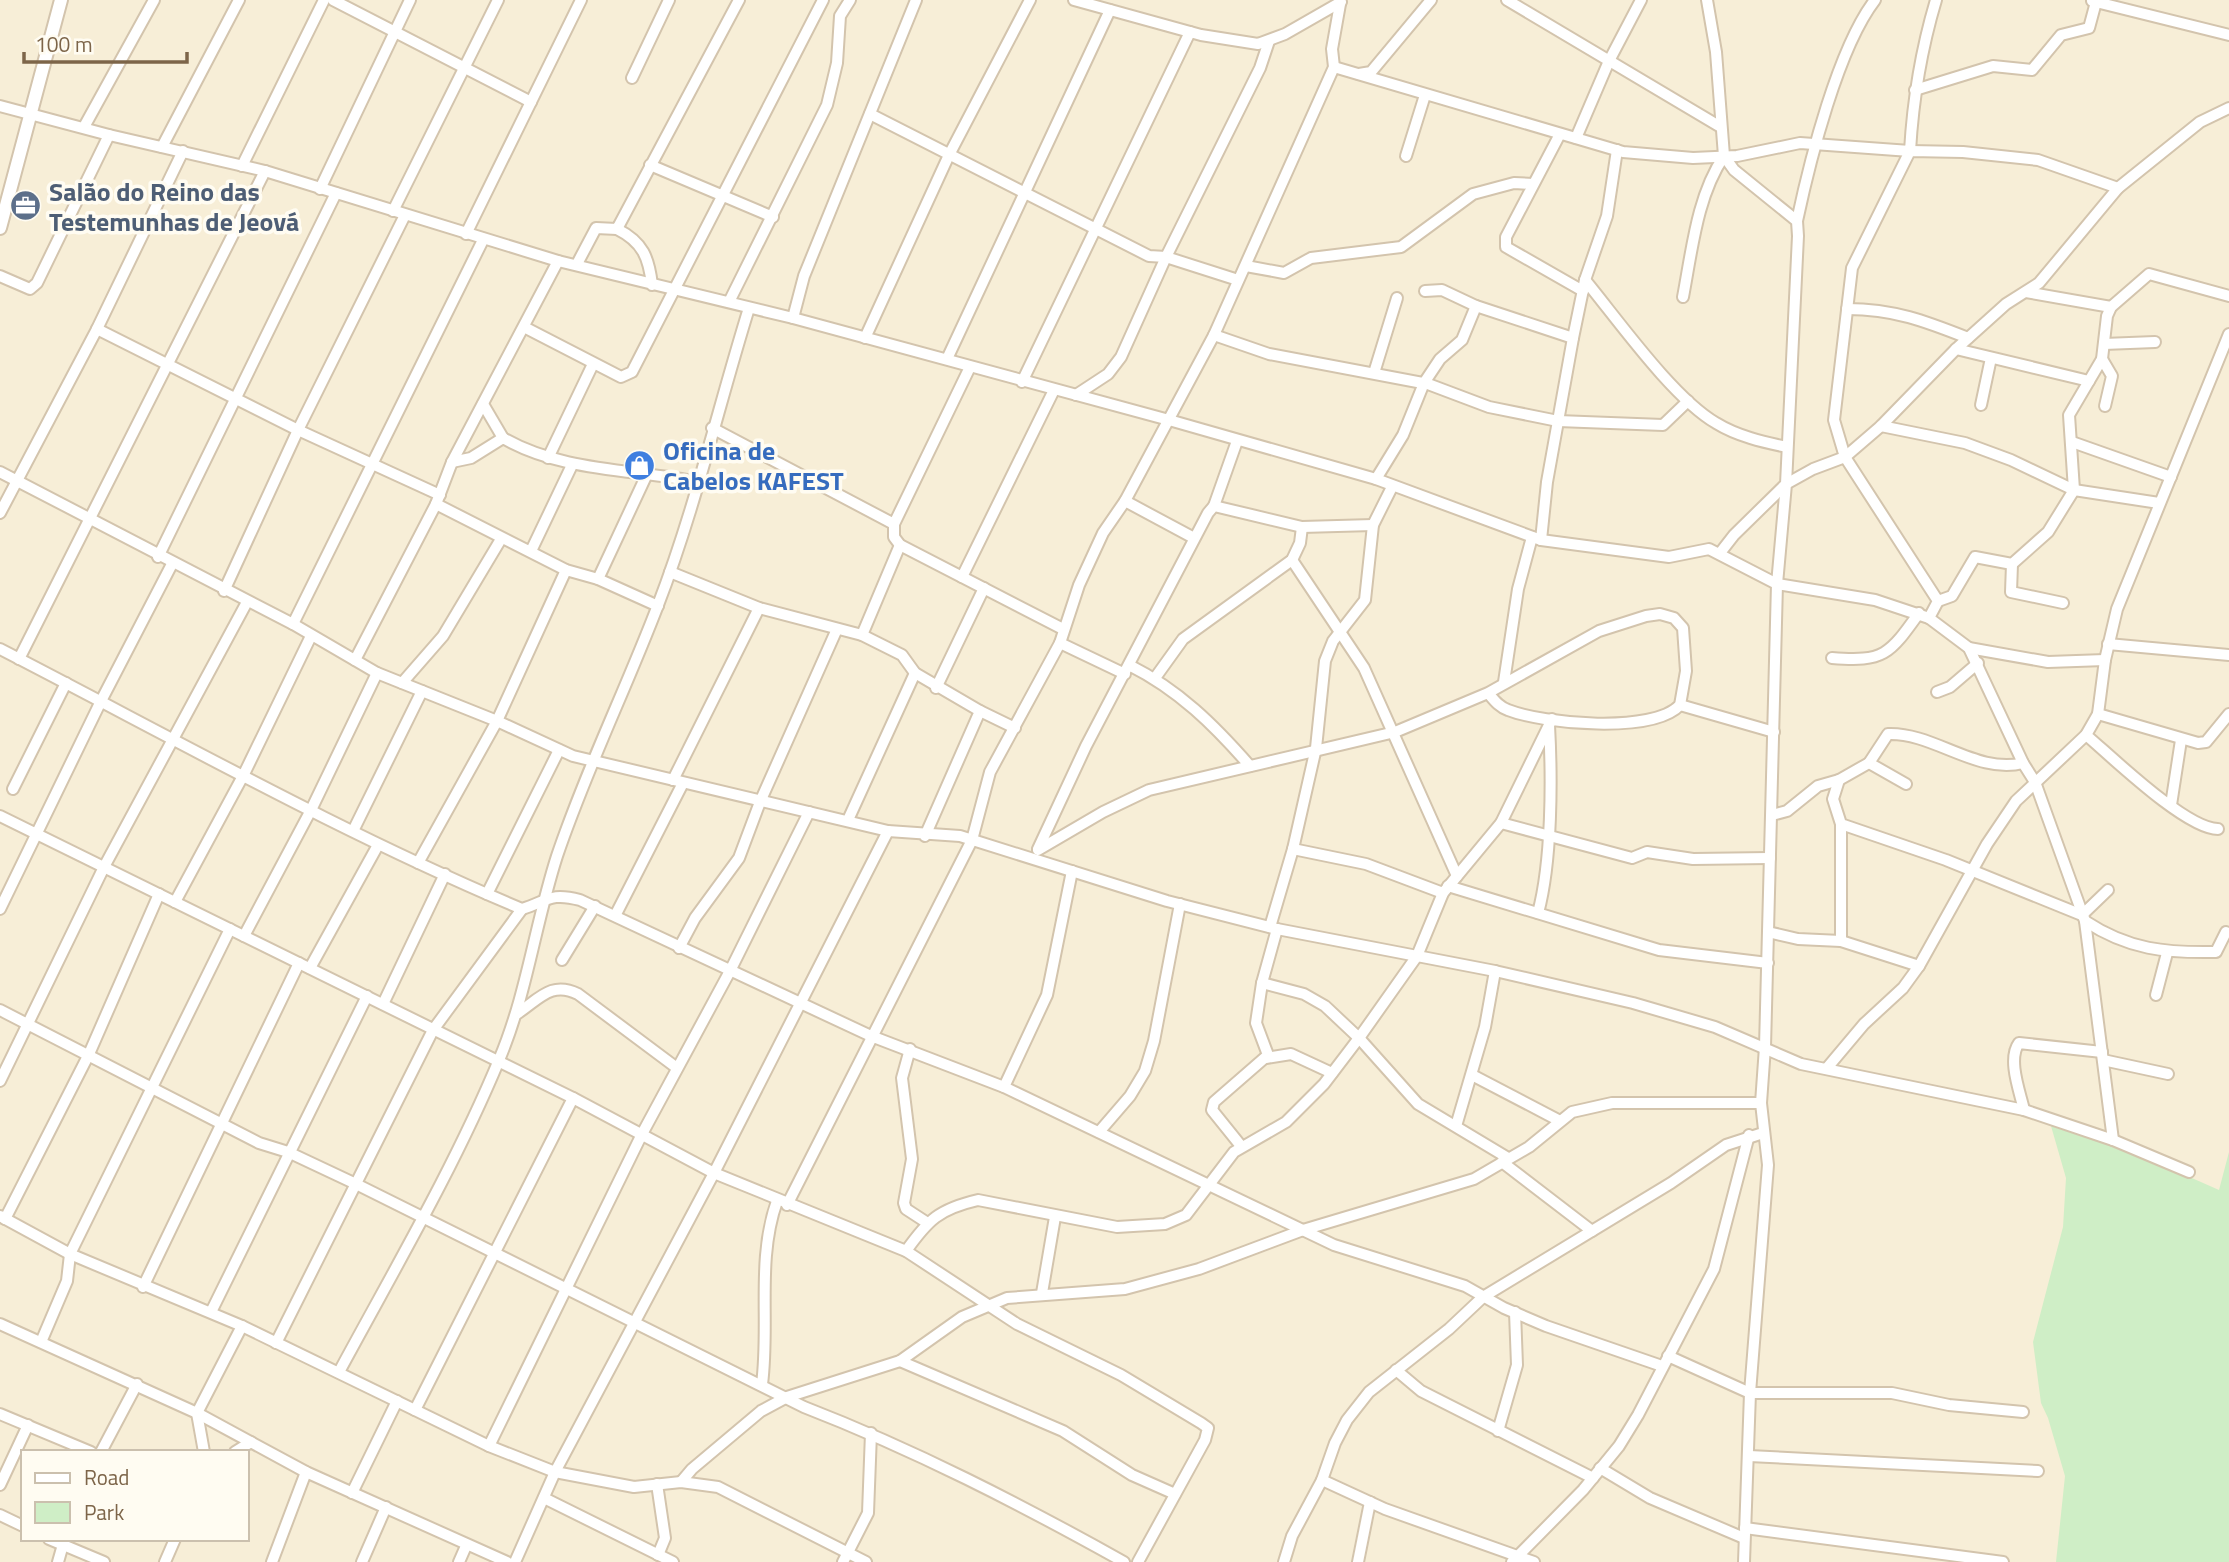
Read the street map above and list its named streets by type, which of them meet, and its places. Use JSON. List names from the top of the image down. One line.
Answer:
{"places":{"office":["Salão do Reino das Testemunhas de Jeová"],"shop":["Oficina de Cabelos KAFEST"]},"legend":["Road","Park"],"scale_bar":"100 m"}
